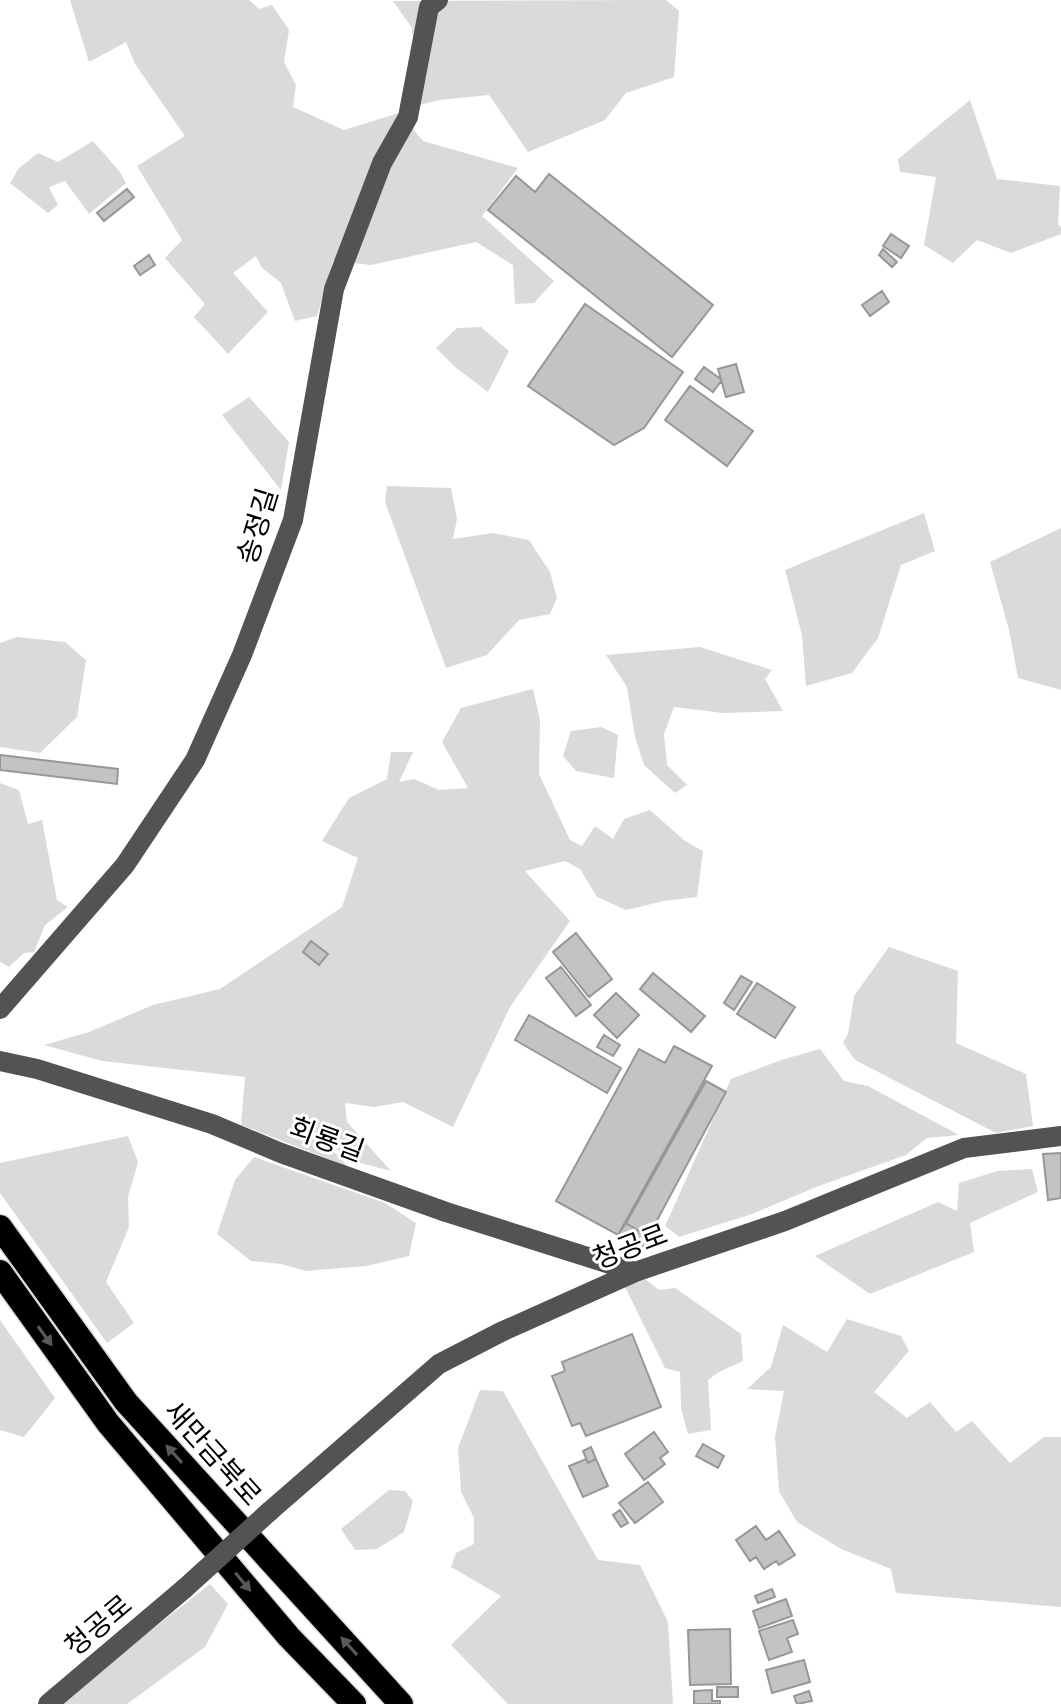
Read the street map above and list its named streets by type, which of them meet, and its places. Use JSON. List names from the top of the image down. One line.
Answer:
{"streets":{"highway":["새만금북로"],"street":["송정길","회룡길","청공로"]},"crossings":[["회룡길","청공로"]]}
